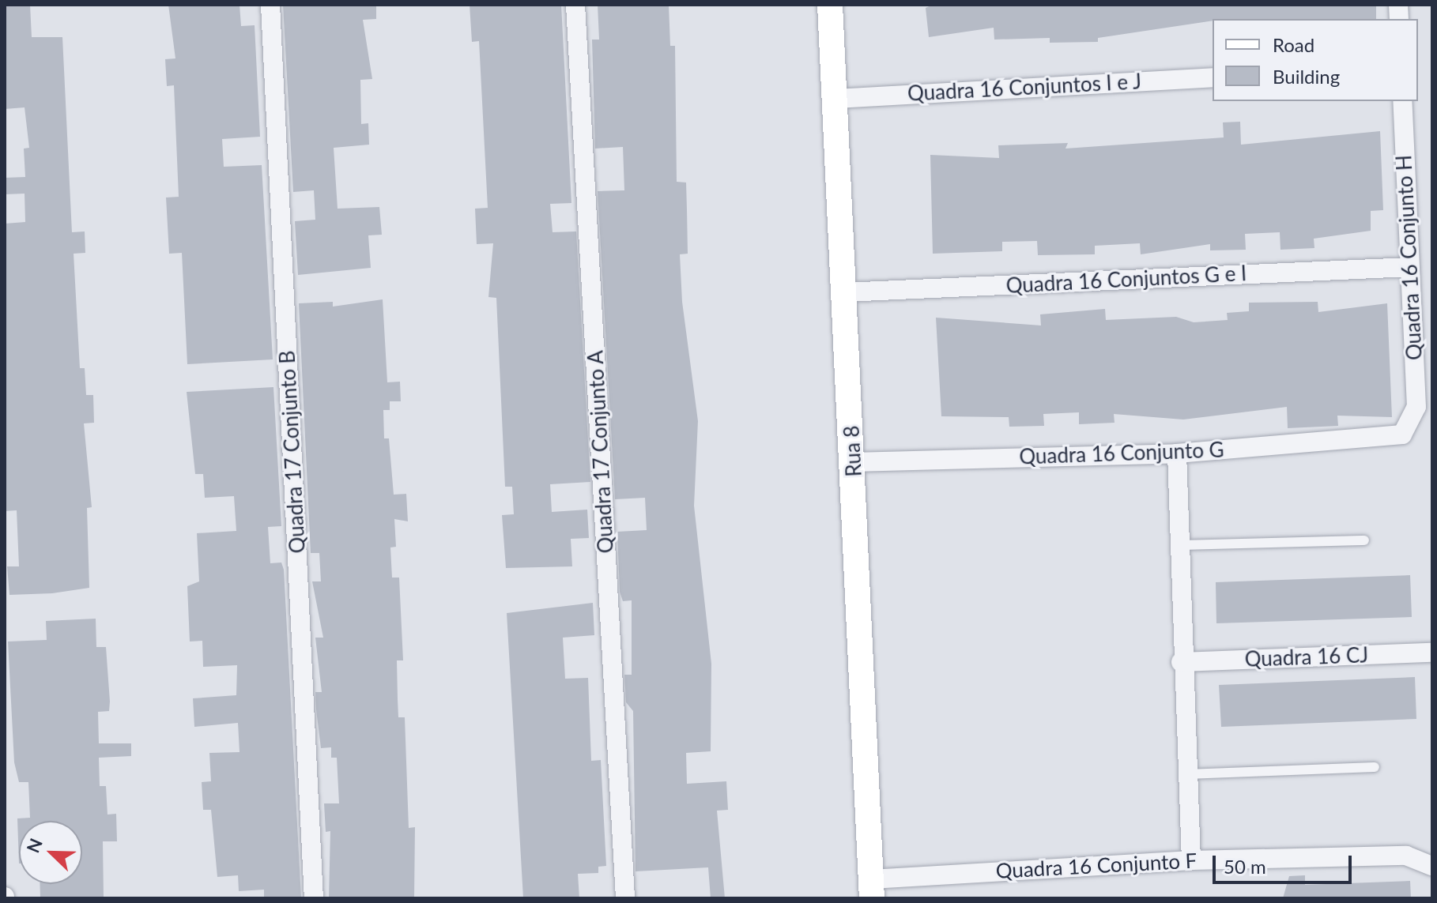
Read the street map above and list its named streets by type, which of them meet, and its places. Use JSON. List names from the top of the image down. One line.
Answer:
{"streets":{"main road":["Rua 8"],"street":["Quadra 16 Conjuntos I e J","Quadra 16 Conjunto H","Quadra 16 Conjuntos G e I","Quadra 17 Conjunto B","Quadra 17 Conjunto A","Quadra 16 Conjunto G","Quadra 16 CJ","Quadra 16 Conjunto F"]},"crossings":[["Quadra 16 Conjuntos I e J","Rua 8"],["Quadra 16 Conjunto H","Quadra 16 Conjuntos G e I"],["Quadra 16 Conjunto H","Quadra 16 Conjunto G"],["Quadra 16 Conjuntos G e I","Rua 8"],["Rua 8","Quadra 16 Conjunto G"],["Rua 8","Quadra 16 Conjunto F"]],"legend":["Road","Building"],"scale_bar":"50 m","north":"top left"}
